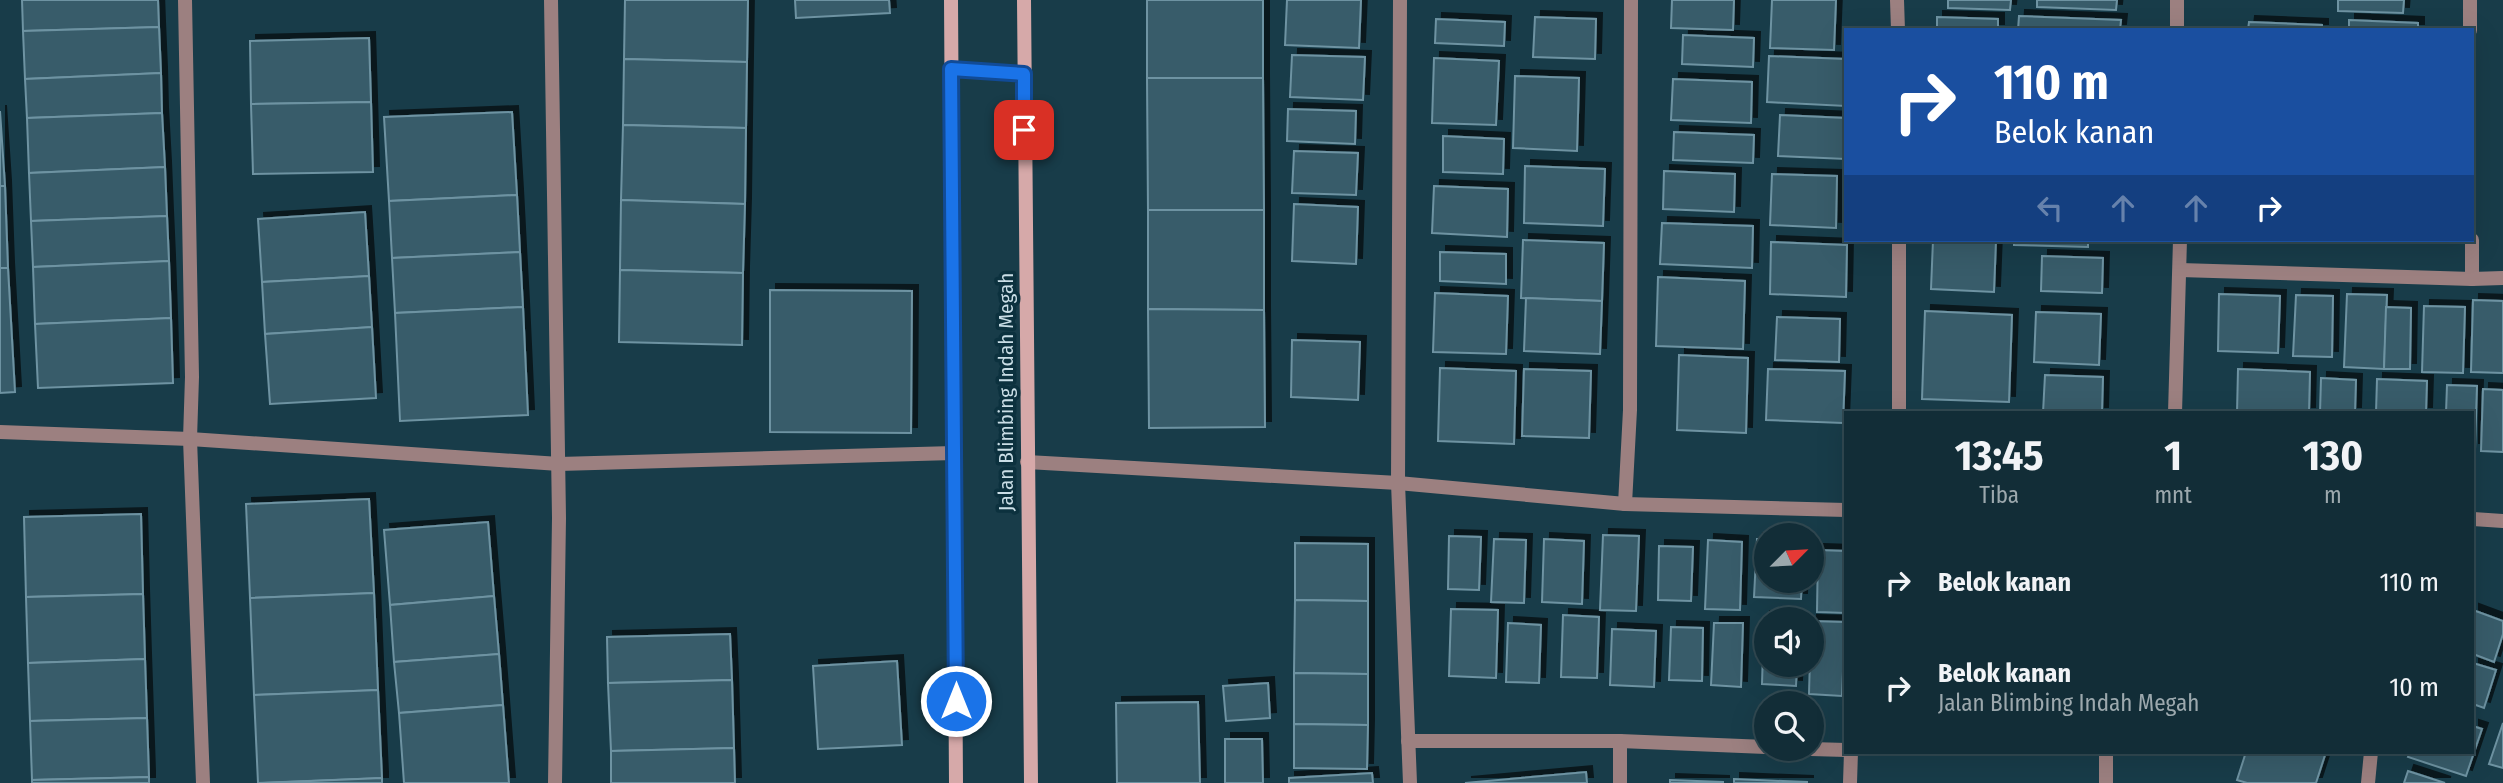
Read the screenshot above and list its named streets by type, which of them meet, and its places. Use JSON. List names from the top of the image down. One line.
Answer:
{"streets":{"street":["Jalan Blimbing Indah Megah"]},"north":"top right","page":{"turn":["110 m","Belok kanan"],"eta":["13:45","Tiba","1","mnt","130","m"],"list":[{"name":"Belok kanan","value":"110 m"},{"name":"Belok kanan","note":"Jalan Blimbing Indah Megah","value":"10 m"}]}}
